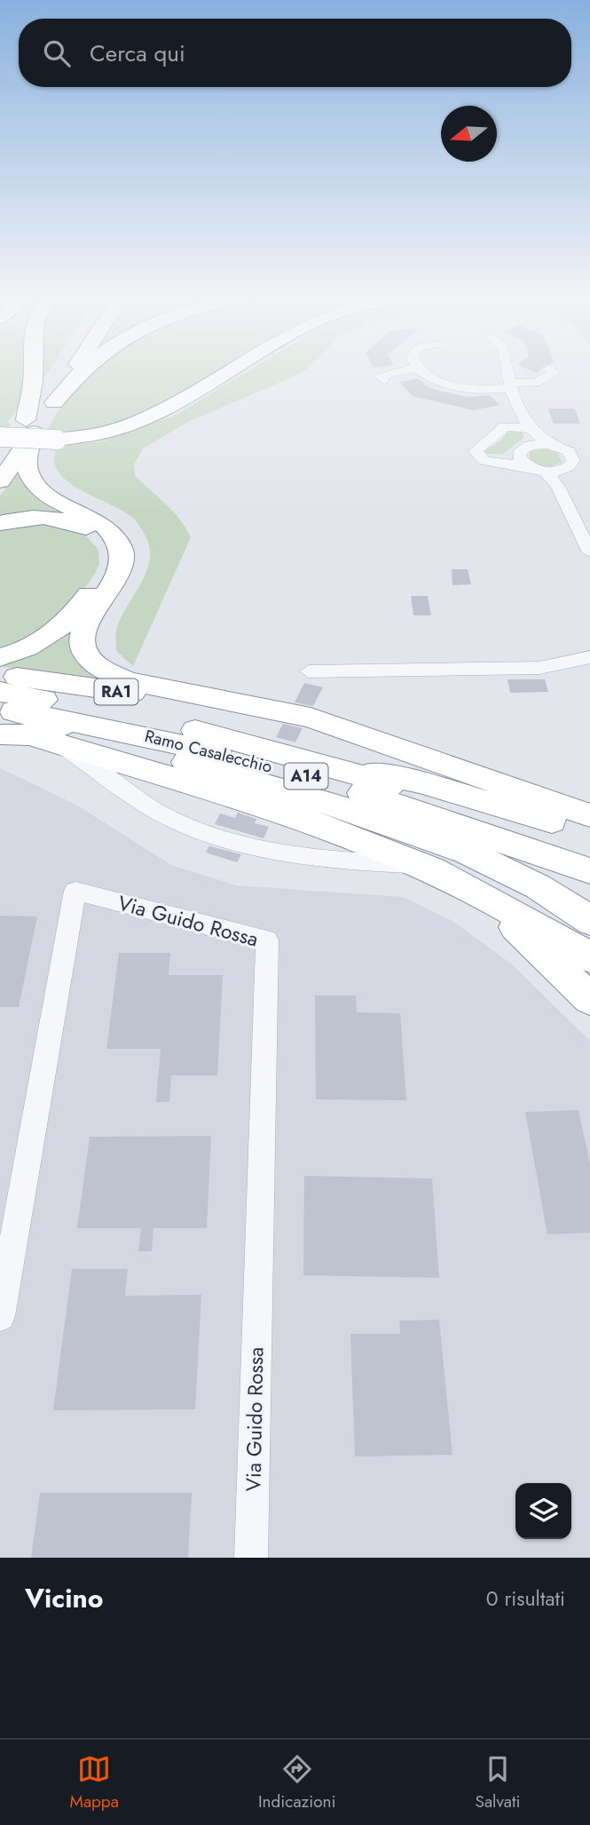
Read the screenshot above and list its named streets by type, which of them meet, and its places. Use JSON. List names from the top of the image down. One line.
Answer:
{"streets":{"highway":["RA1","Ramo Casalecchio","A14"],"street":["Via Guido Rossa"]},"north":"left","page":{"search":"Cerca qui","heading":["Vicino","0 risultati"],"nav":["Mappa","Indicazioni","Salvati"]}}
